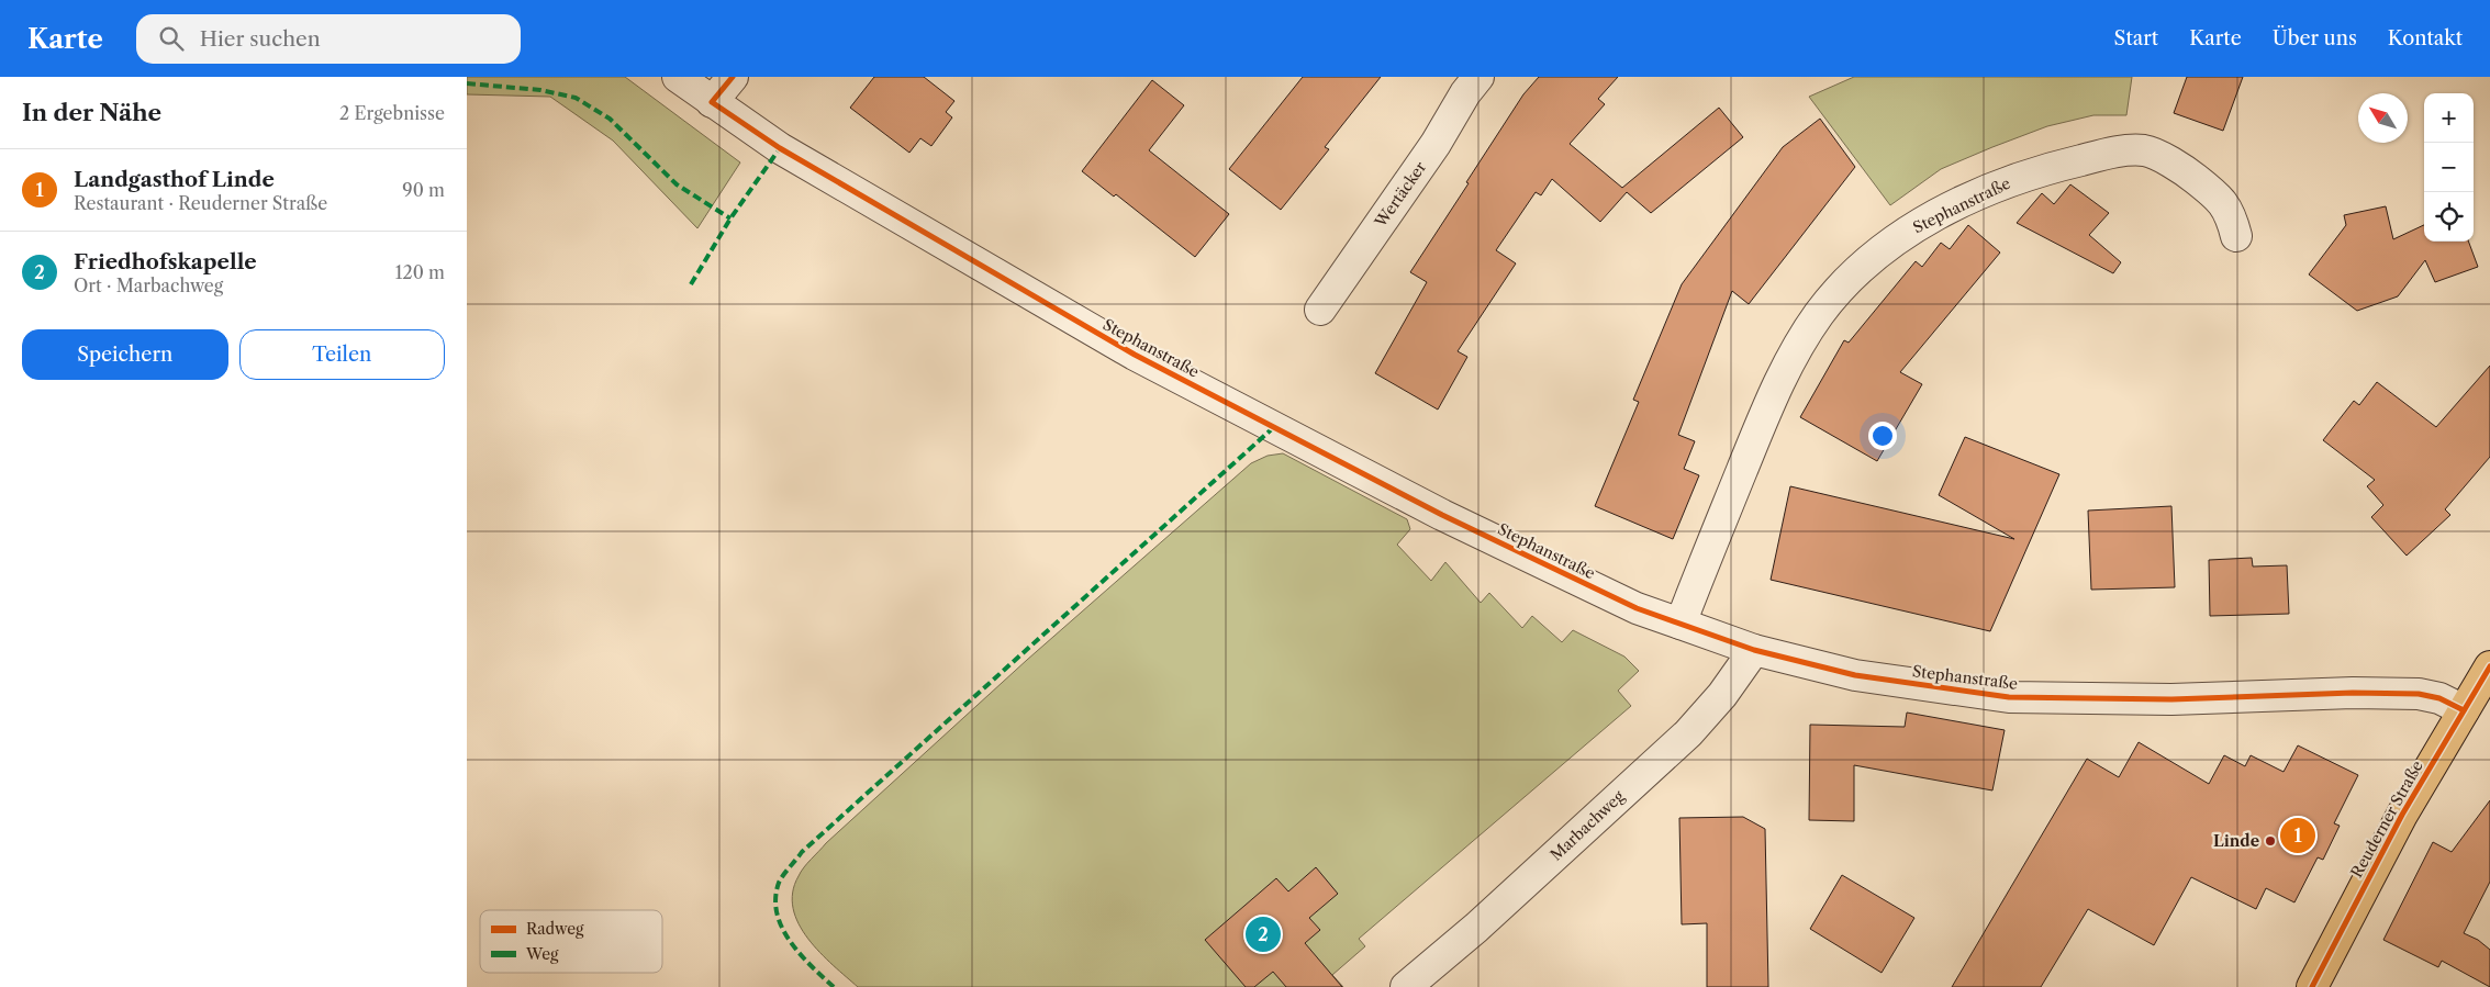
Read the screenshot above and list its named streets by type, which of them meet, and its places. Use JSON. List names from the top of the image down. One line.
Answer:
{"streets":{"main road":["Reuderner Straße"],"street":["Wertäcker","Stephanstraße","Marbachweg"]},"crossings":[["Stephanstraße","Reuderner Straße"],["Stephanstraße","Marbachweg"]],"places":["Linde"],"legend":["Radweg","Weg"],"north":"top left","page":{"header":"Karte","search":"Hier suchen","nav":["Start","Karte","Über uns","Kontakt"],"heading":["In der Nähe","2 Ergebnisse"],"map_buttons":["+","−"],"list":[{"mark":"1","name":"Landgasthof Linde","note":"Restaurant · Reuderner Straße","value":"90 m"},{"mark":"2","name":"Friedhofskapelle","note":"Ort · Marbachweg","value":"120 m"}],"buttons":["Speichern","Teilen"],"pins":["1","2"]}}
